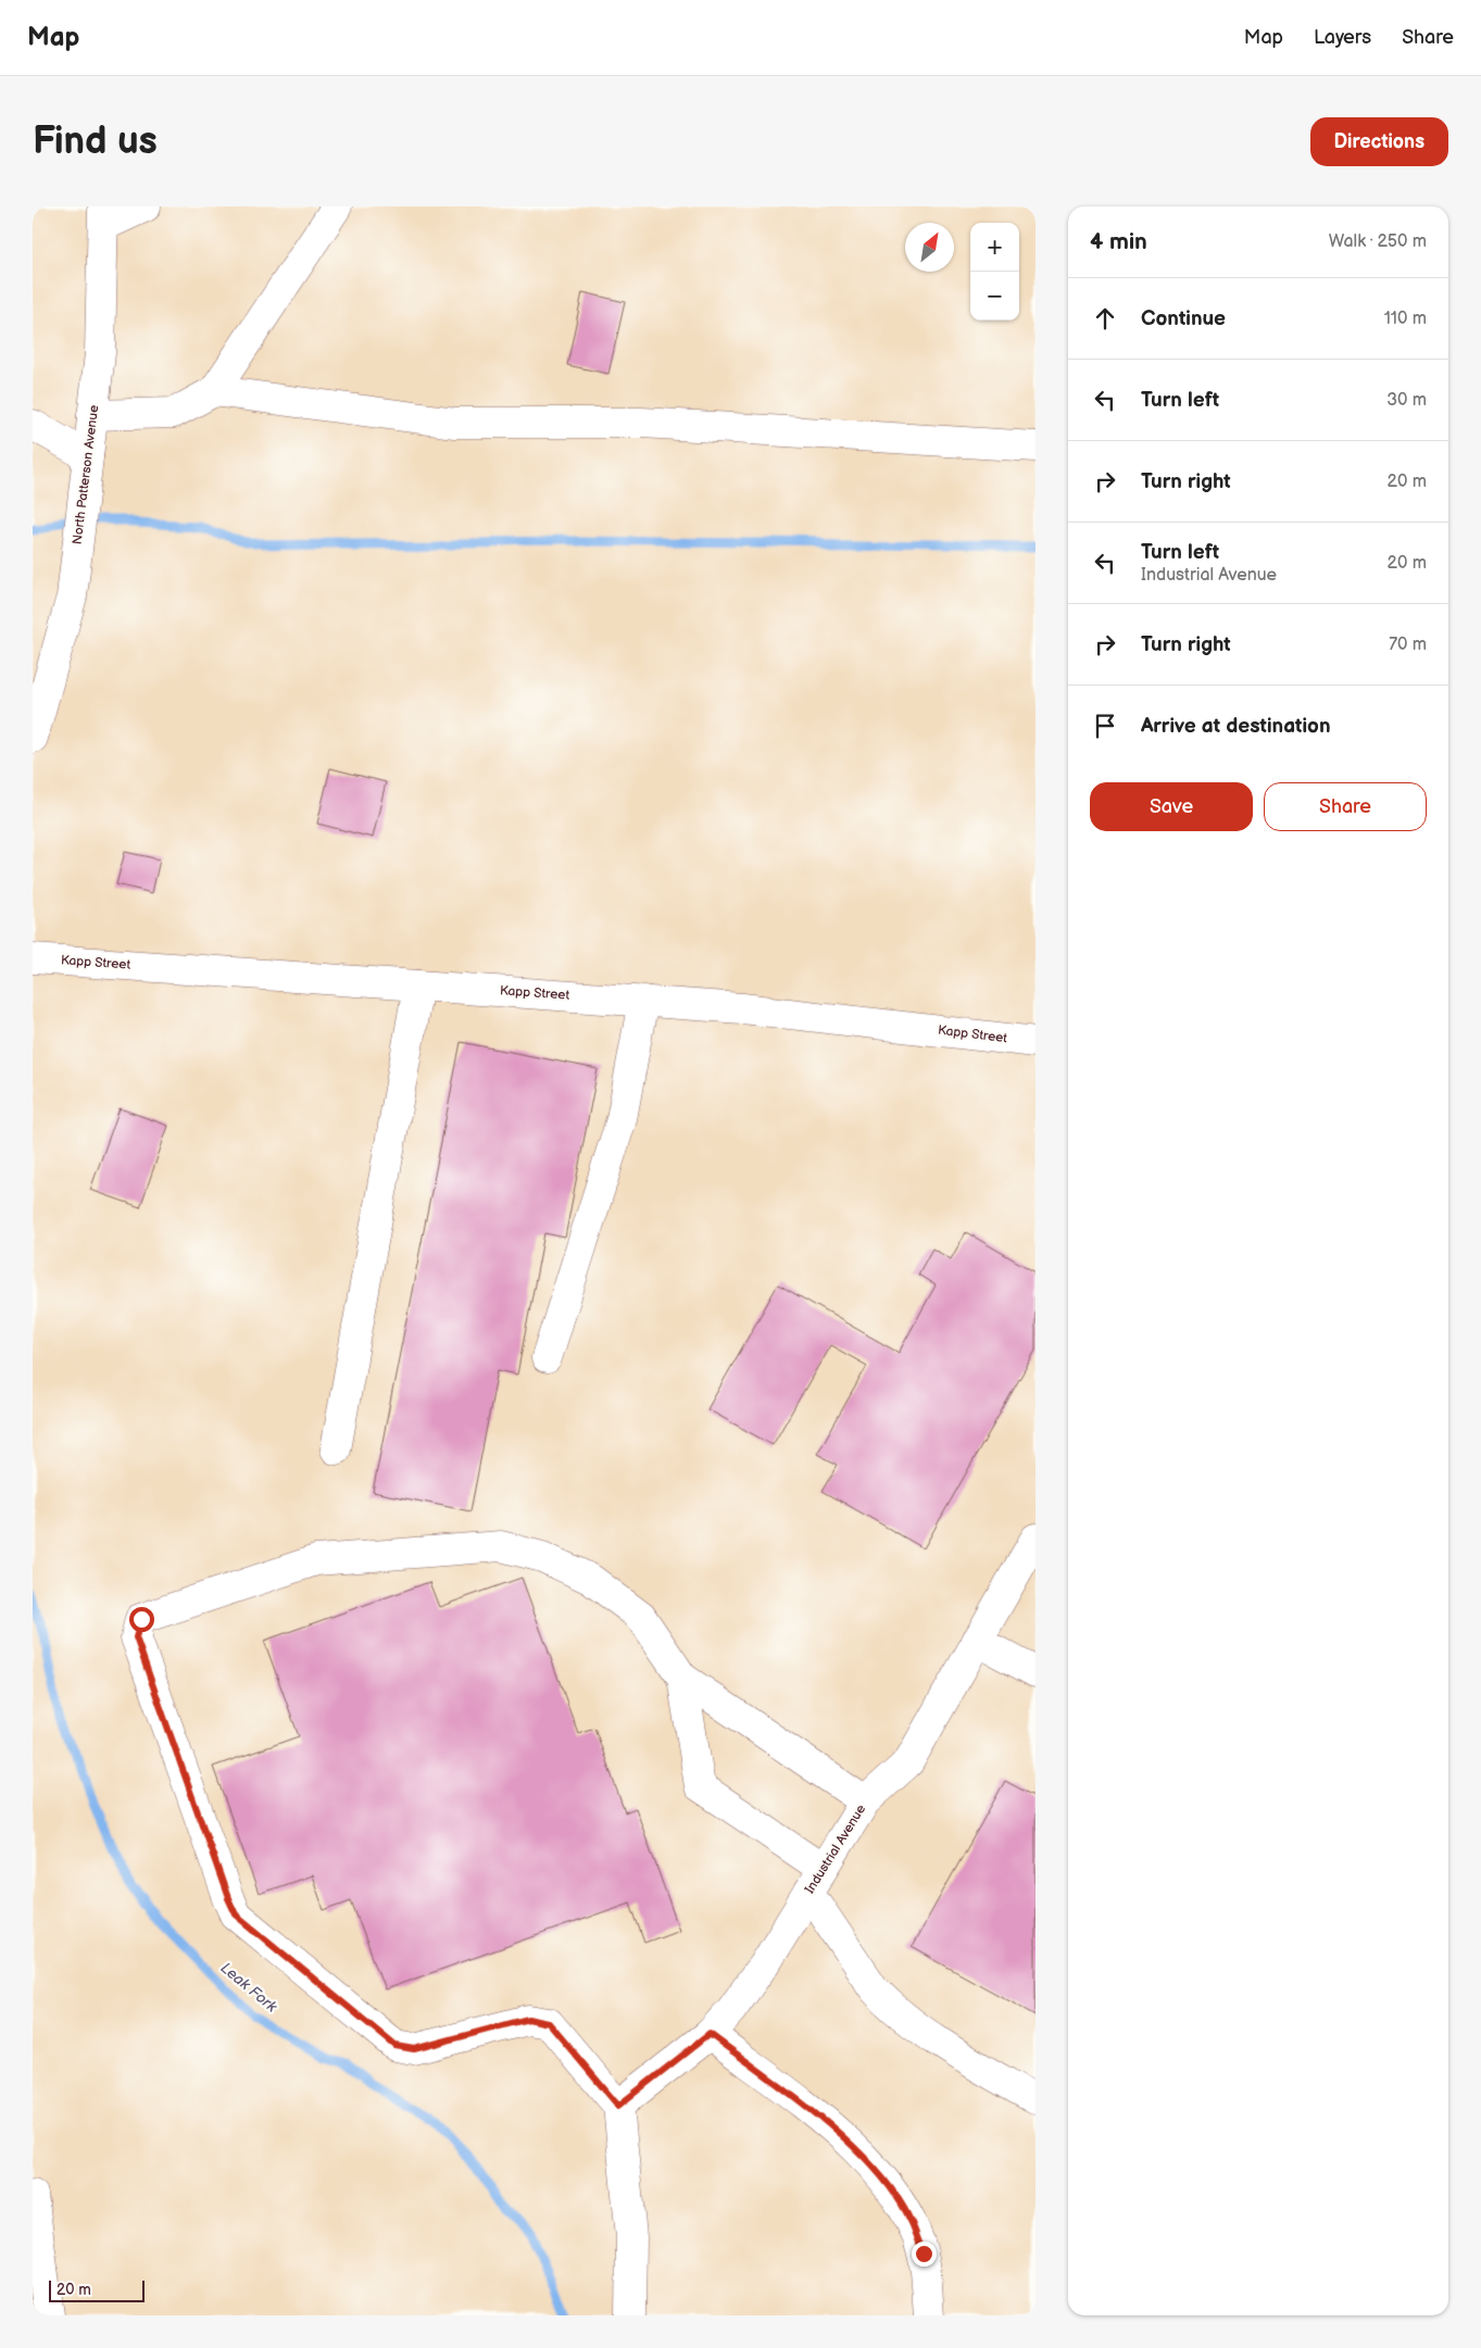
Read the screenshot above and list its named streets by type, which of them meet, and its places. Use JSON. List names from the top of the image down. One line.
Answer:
{"streets":{"main road":["North Patterson Avenue","Kapp Street","Industrial Avenue"]},"water":["Leak Fork"],"scale_bar":"20 m","north":"top right","page":{"header":"Map","nav":["Map","Layers","Share"],"buttons":["Directions",["Save","Share"]],"title":"Find us","heading":["4 min","Walk · 250 m"],"map_buttons":["+","−"],"list":[["Continue","110 m"],["Turn left","30 m"],["Turn right","20 m"],["Turn left","Industrial Avenue","20 m"],["Turn right","70 m"],"Arrive at destination"],"scale":"20 m"}}
